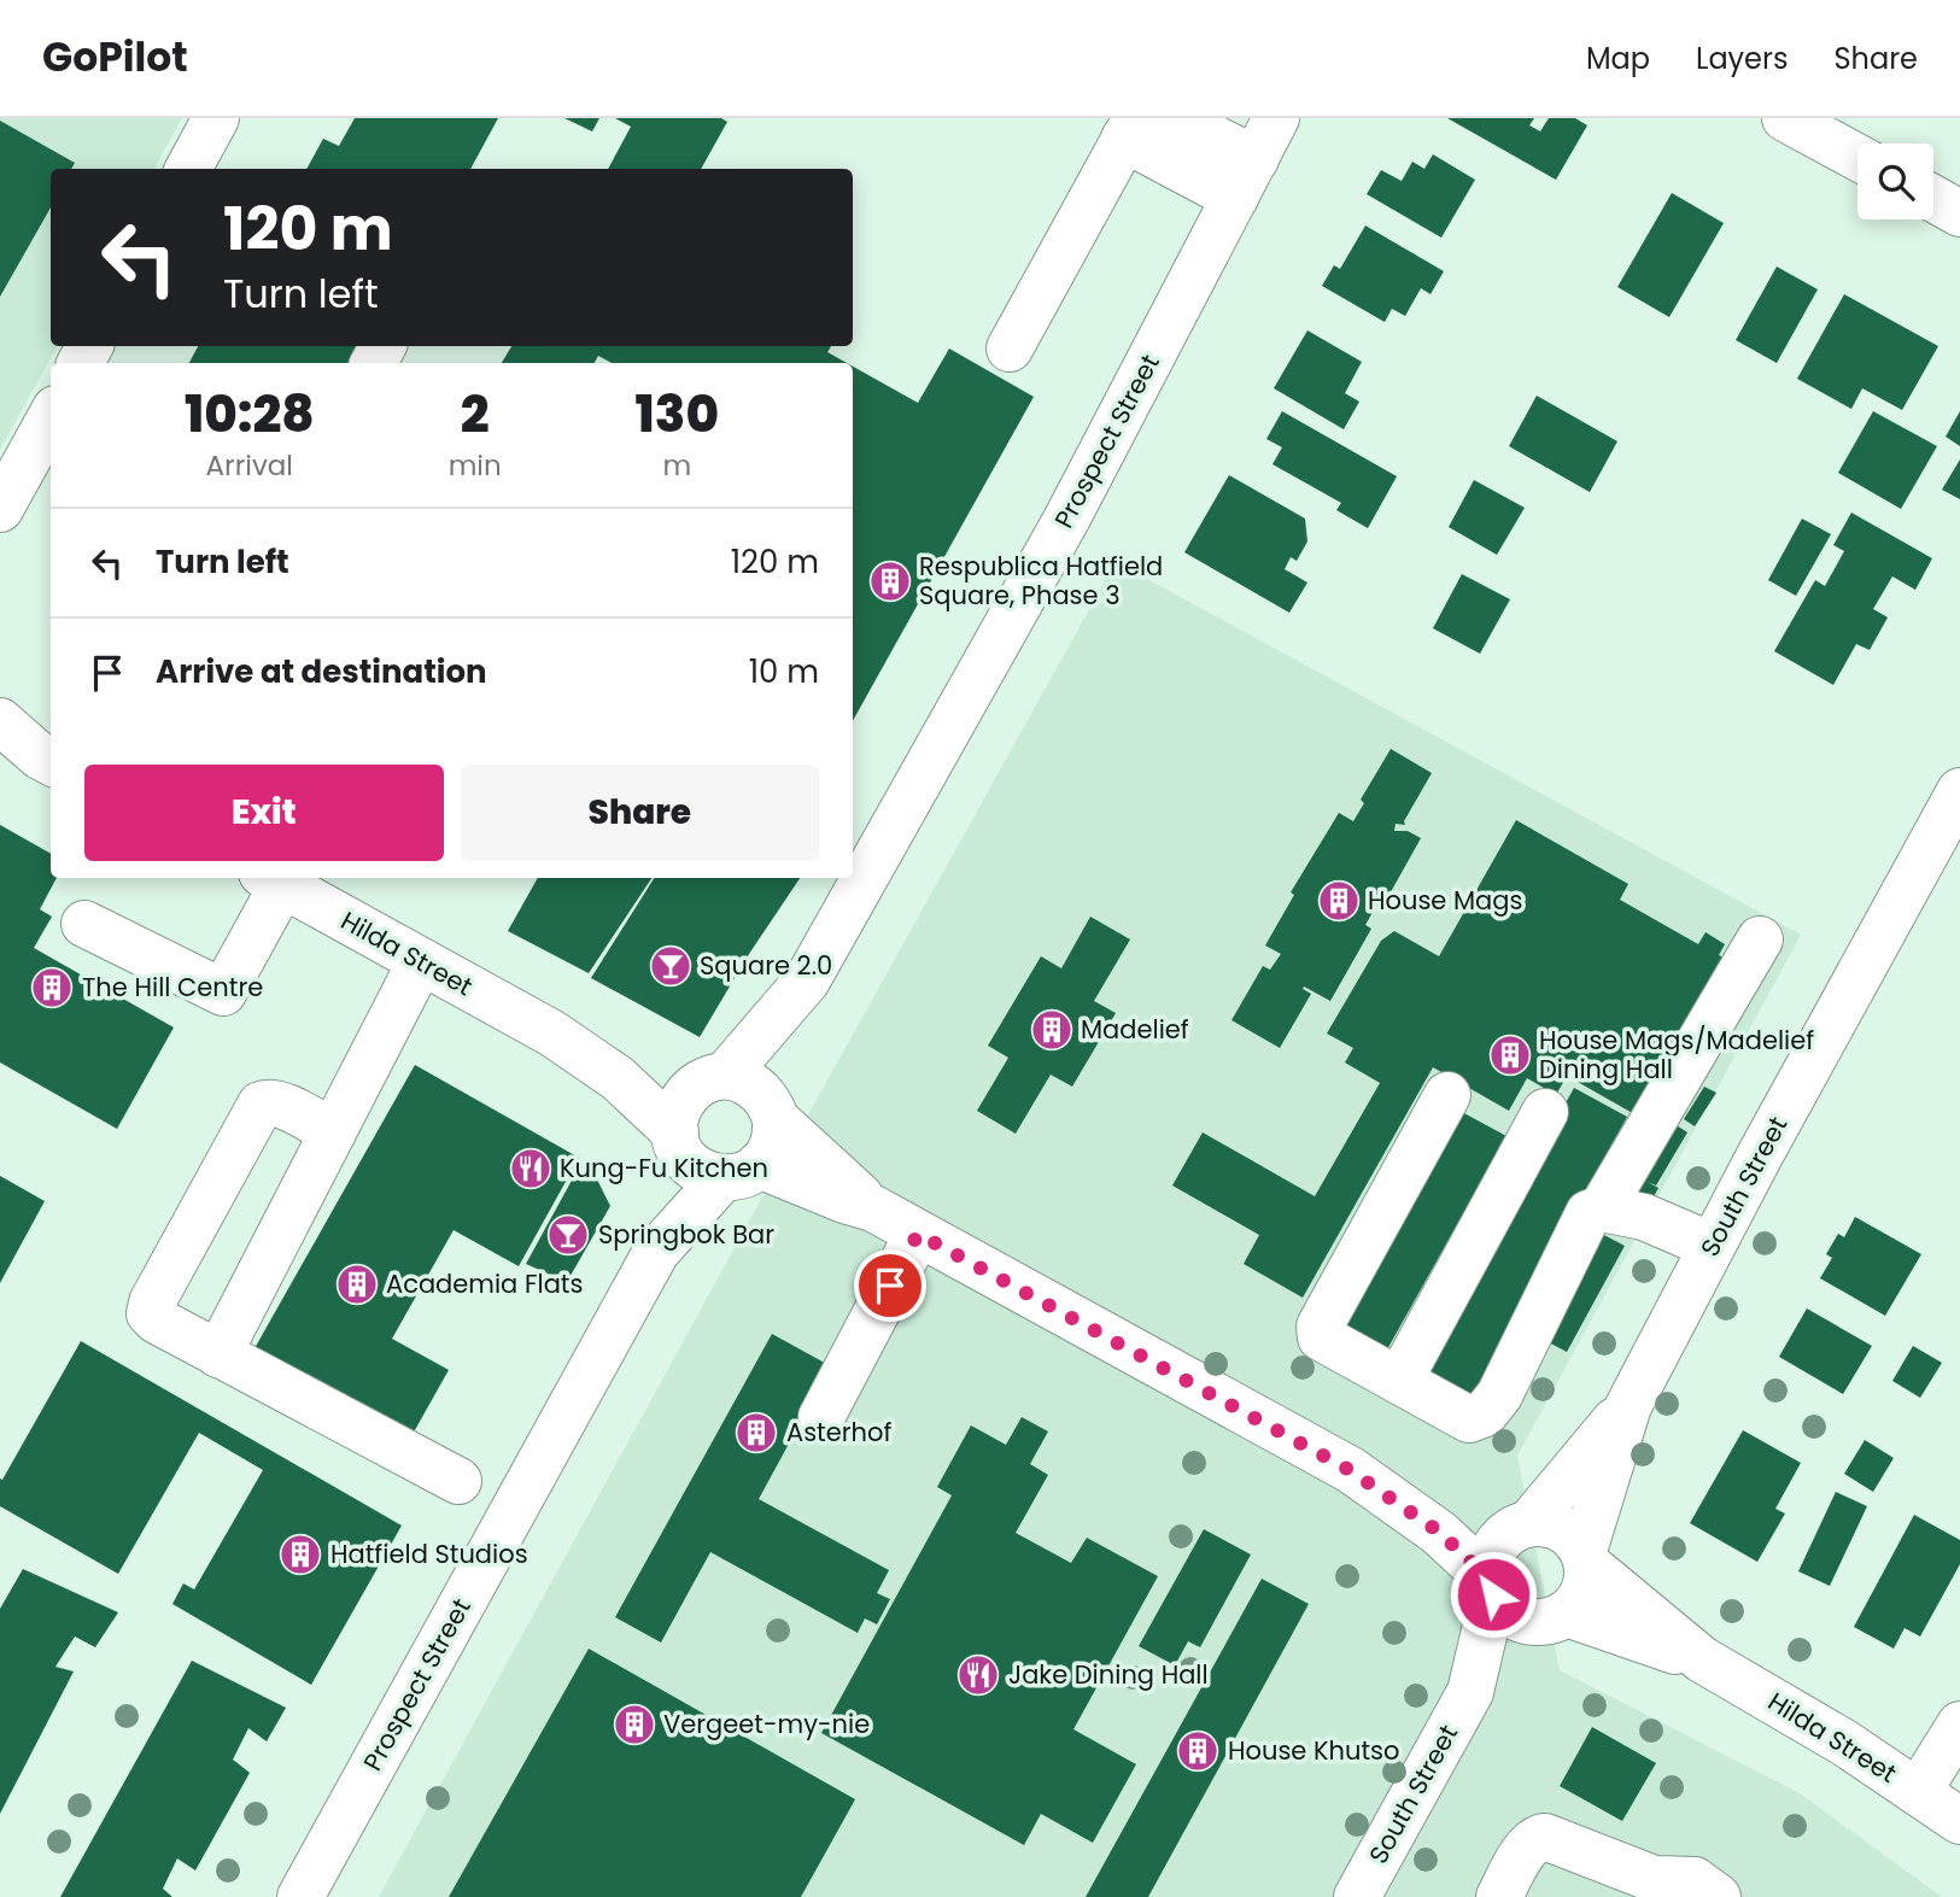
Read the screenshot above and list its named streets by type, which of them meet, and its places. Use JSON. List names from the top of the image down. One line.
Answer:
{"streets":{"street":["Prospect Street","Hilda Street","South Street"]},"crossings":[["Prospect Street","Hilda Street"],["Hilda Street","South Street"]],"places":{"building":["Respublica Hatfield Square, Phase 3","House Mags","The Hill Centre","Madelief","House Mags/Madelief Dining Hall","Academia Flats","Asterhof","Hatfield Studios","Vergeet-my-nie","House Khutso"],"bar":["Square 2.0","Springbok Bar"],"restaurant":["Kung-Fu Kitchen","Jake Dining Hall"]},"page":{"header":"GoPilot","nav":["Map","Layers","Share"],"turn":["120 m","Turn left"],"eta":["10:28","Arrival","2","min","130","m"],"list":[{"name":"Turn left","value":"120 m"},{"name":"Arrive at destination","value":"10 m"}],"buttons":["Exit","Share"]}}
